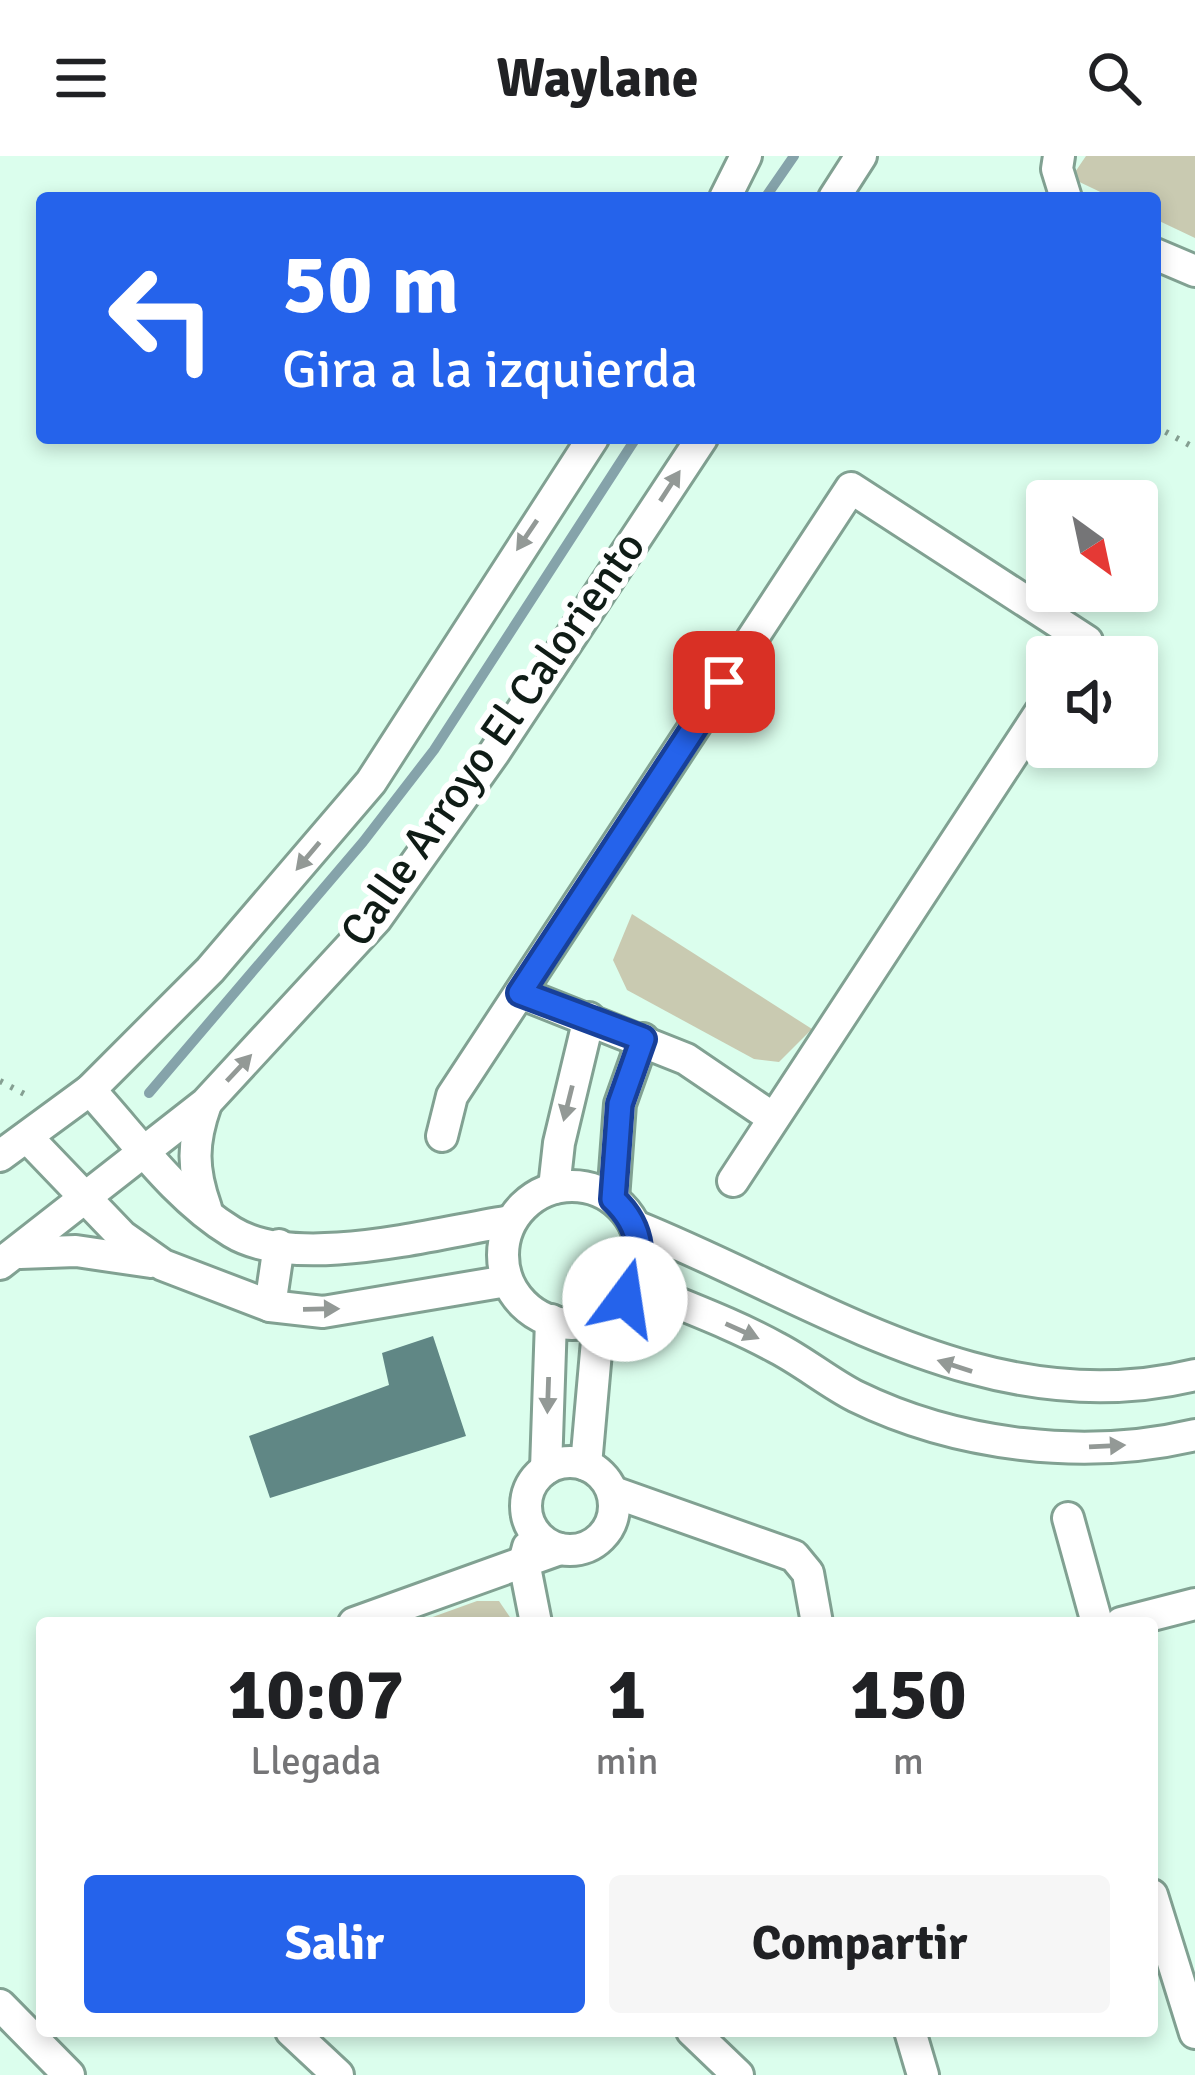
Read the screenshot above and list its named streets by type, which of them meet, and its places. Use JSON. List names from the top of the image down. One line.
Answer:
{"streets":{"street":["Calle Arroyo El Caloriento"]},"north":"bottom right","page":{"header":"Waylane","turn":["50 m","Gira a la izquierda"],"eta":["10:07","Llegada","1","min","150","m"],"buttons":["Salir","Compartir"]}}
